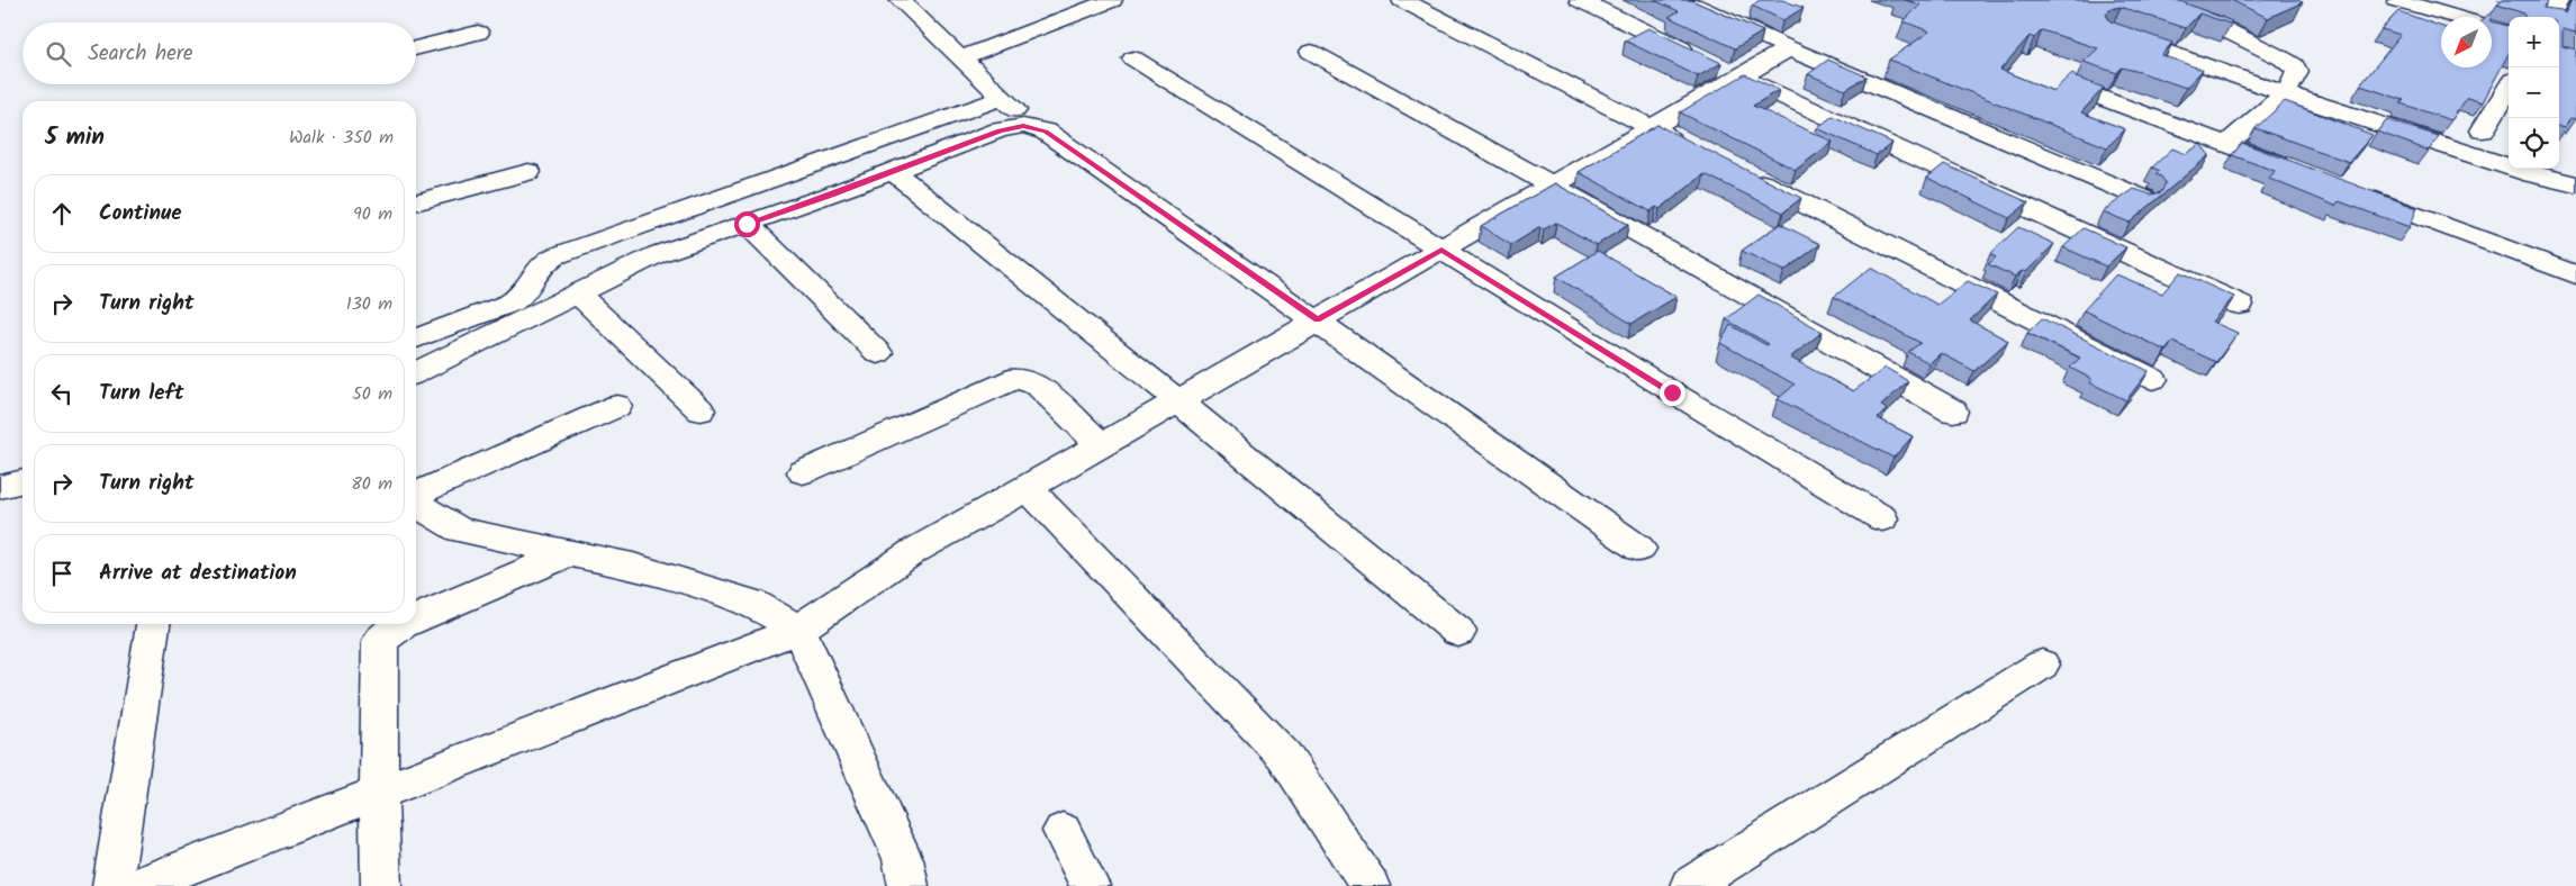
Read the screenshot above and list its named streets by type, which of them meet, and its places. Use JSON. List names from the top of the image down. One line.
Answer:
{"north":"bottom left","page":{"map_buttons":["+","−"],"search":"Search here","heading":["5 min","Walk · 350 m"],"list":[["Continue","90 m"],["Turn right","130 m"],["Turn left","50 m"],["Turn right","80 m"],"Arrive at destination"]}}
